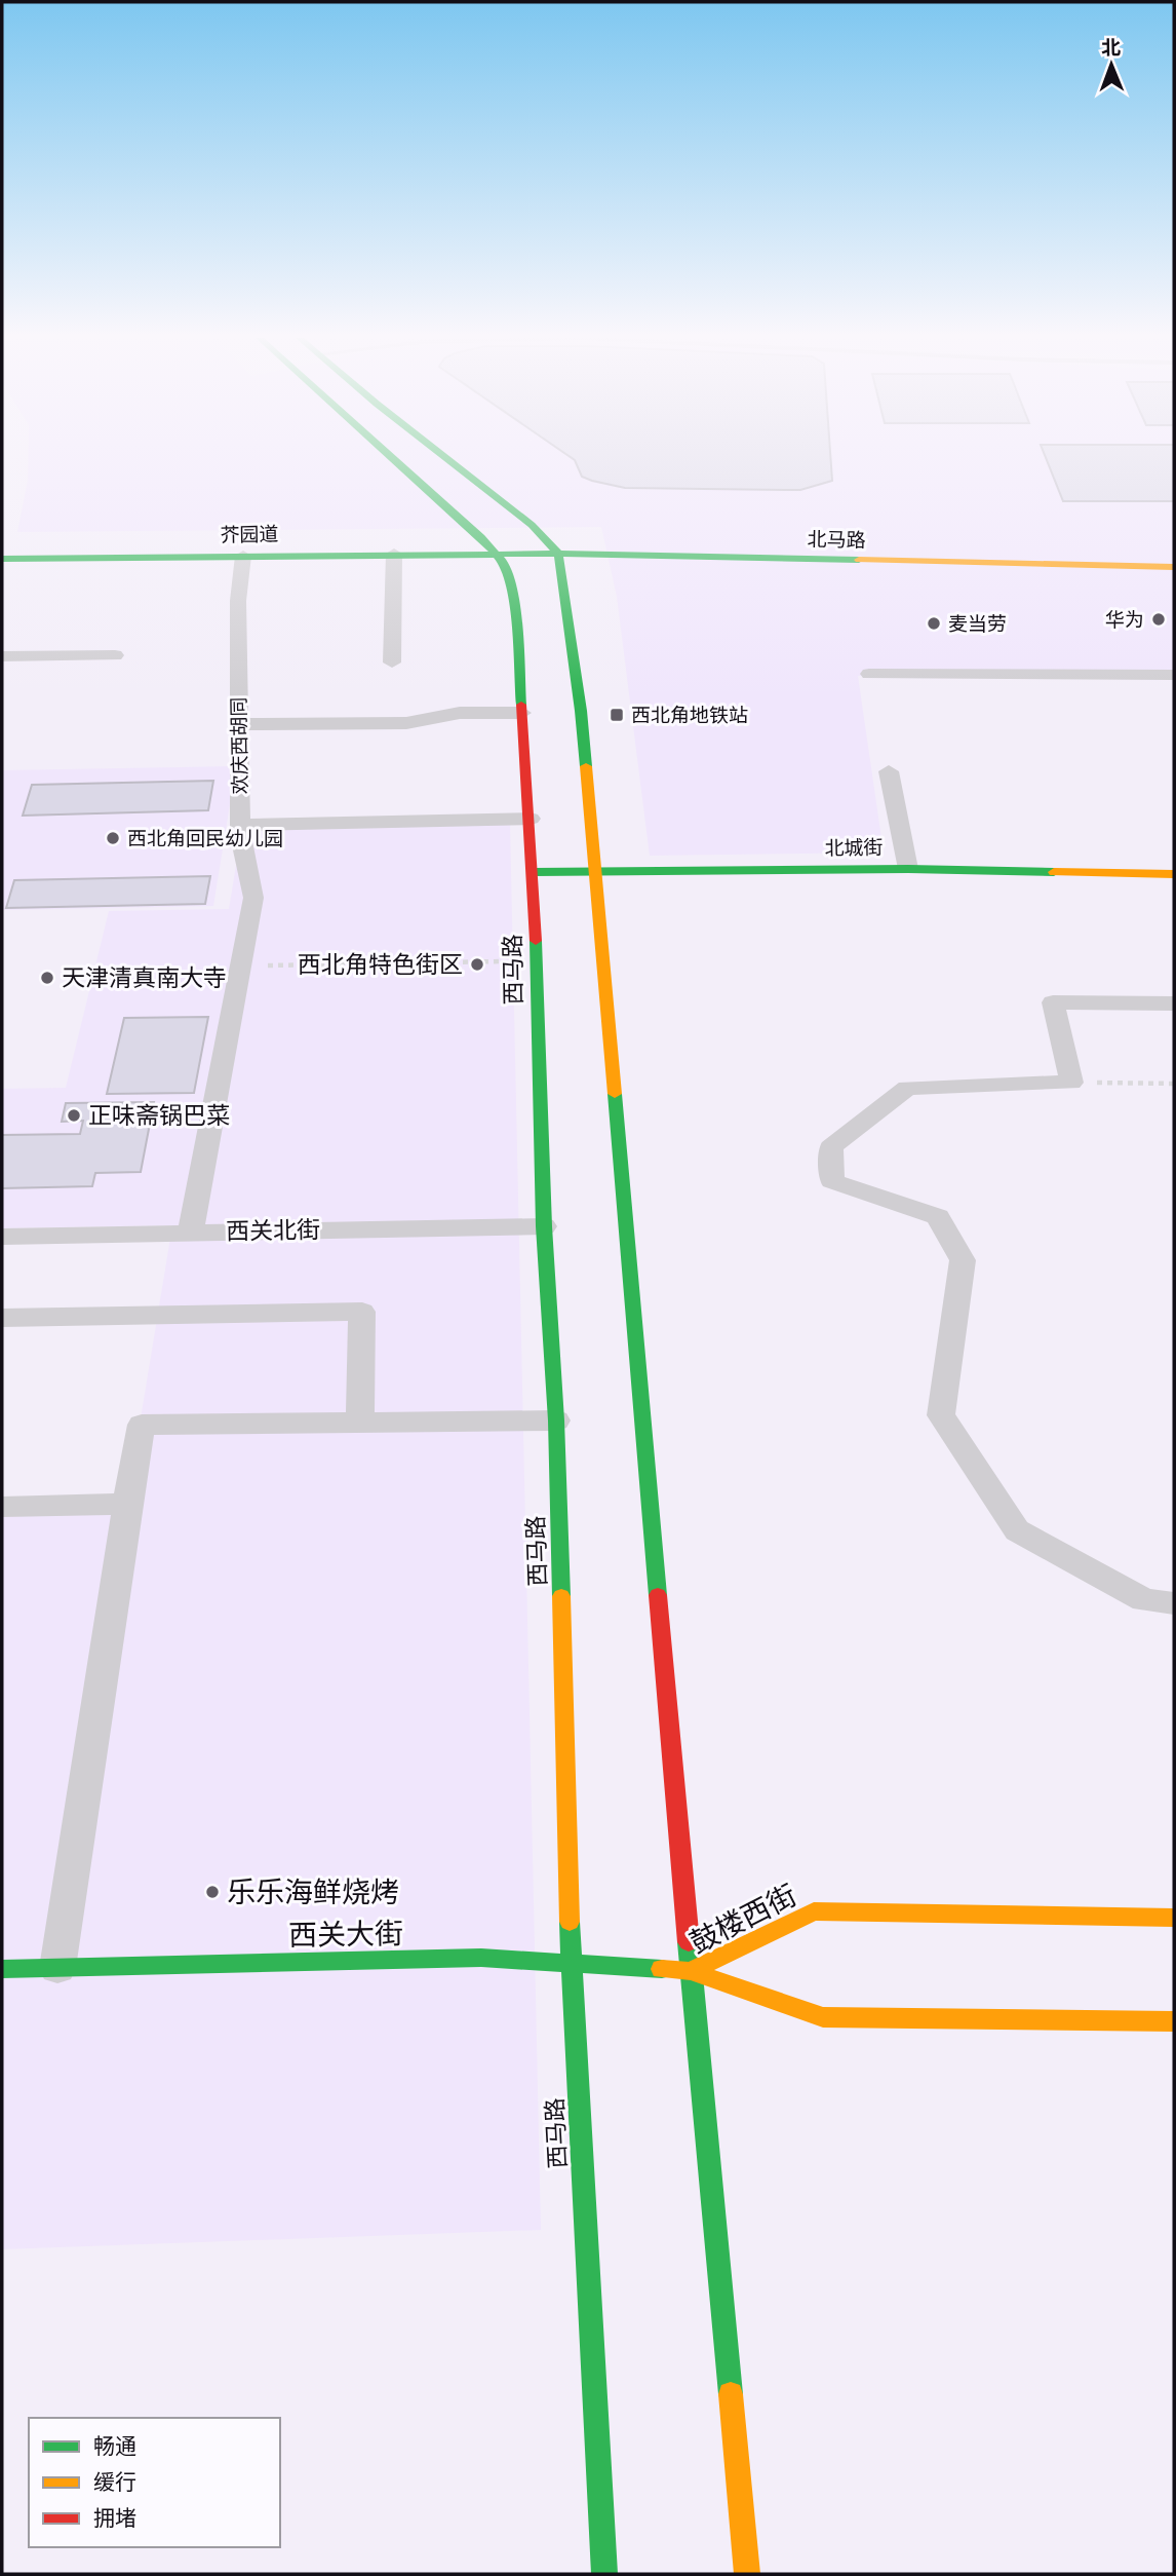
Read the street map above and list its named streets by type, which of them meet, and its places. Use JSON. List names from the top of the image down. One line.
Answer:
{"streets":{"main road":["芥园道","北马路","北城街","西马路","鼓楼西街","西关大街"],"street":["欢庆西胡同","西关北街"]},"crossings":[["芥园道","北马路"],["芥园道","欢庆西胡同"],["芥园道","西马路"],["北马路","西马路"],["欢庆西胡同","西关北街"],["北城街","西马路"],["西马路","西关北街"],["西马路","西关大街"],["鼓楼西街","西关大街"]],"places":{"other":["华为","麦当劳","西北角回民幼儿园","西北角特色街区","天津清真南大寺","正味斋锅巴菜","乐乐海鲜烧烤"],"transit":["西北角地铁站"]},"legend":["畅通","缓行","拥堵"],"north":"top"}
